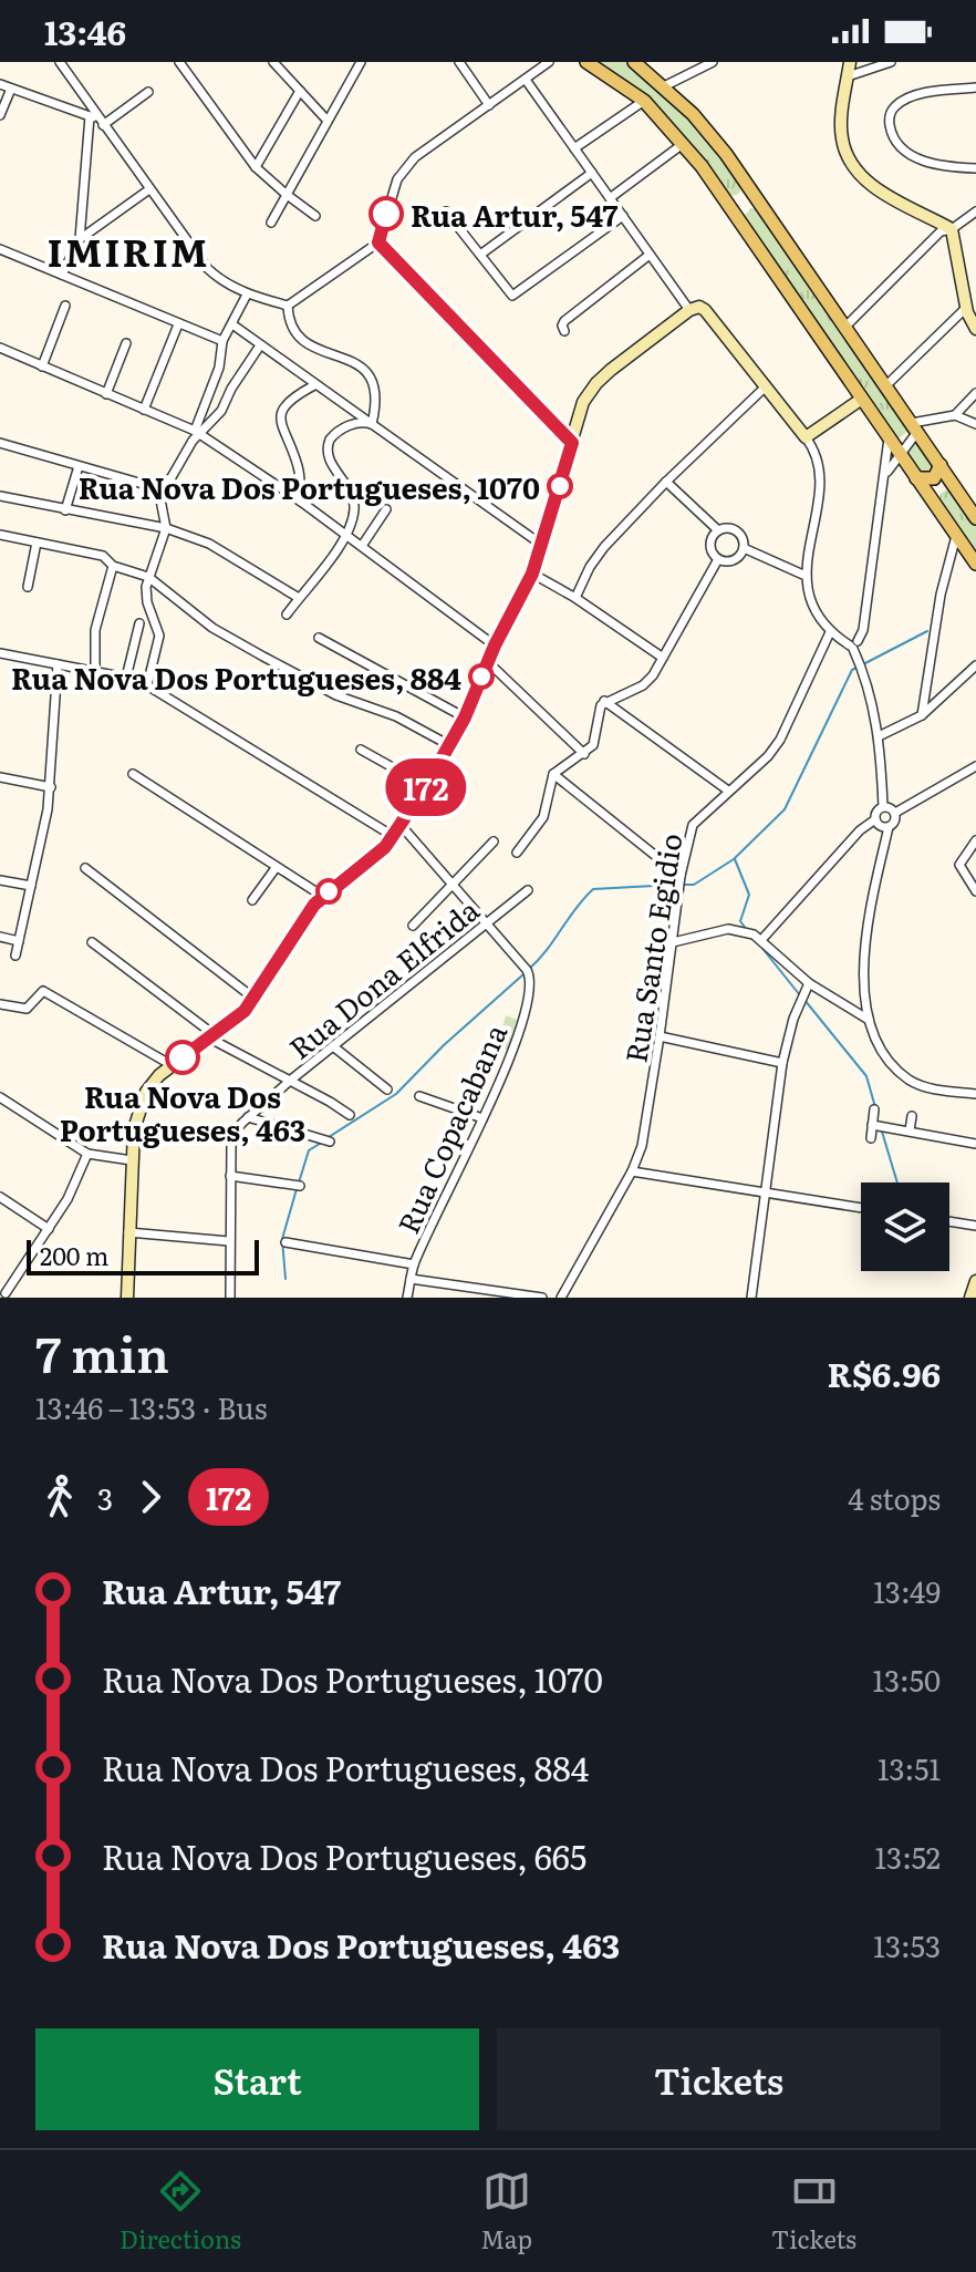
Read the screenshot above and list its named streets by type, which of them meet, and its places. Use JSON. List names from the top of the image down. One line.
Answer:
{"streets":{"street":["Rua Santo Egidio","Rua Dona Elfrida","Rua Copacabana"]},"crossings":[["Rua Dona Elfrida","Rua Copacabana"]],"districts":["IMIRIM"],"places":["Rua Artur, 547","Rua Nova Dos Portugueses, 1070","Rua Nova Dos Portugueses, 884","Rua Nova Dos Portugueses, 463"],"lines":["bus line 172"],"scale_bar":"200 m","page":{"status":"13:46","on_map":"172","scale":"200 m","heading":["7 min","13:46 – 13:53 · Bus","R$6.96"],"legs":["3","172","4 stops"],"list":[{"name":"Rua Artur, 547","value":"13:49"},{"name":"Rua Nova Dos Portugueses, 1070","value":"13:50"},{"name":"Rua Nova Dos Portugueses, 884","value":"13:51"},{"name":"Rua Nova Dos Portugueses, 665","value":"13:52"},{"name":"Rua Nova Dos Portugueses, 463","value":"13:53"}],"buttons":["Start","Tickets"],"tabs":["Directions","Map","Tickets"]}}
